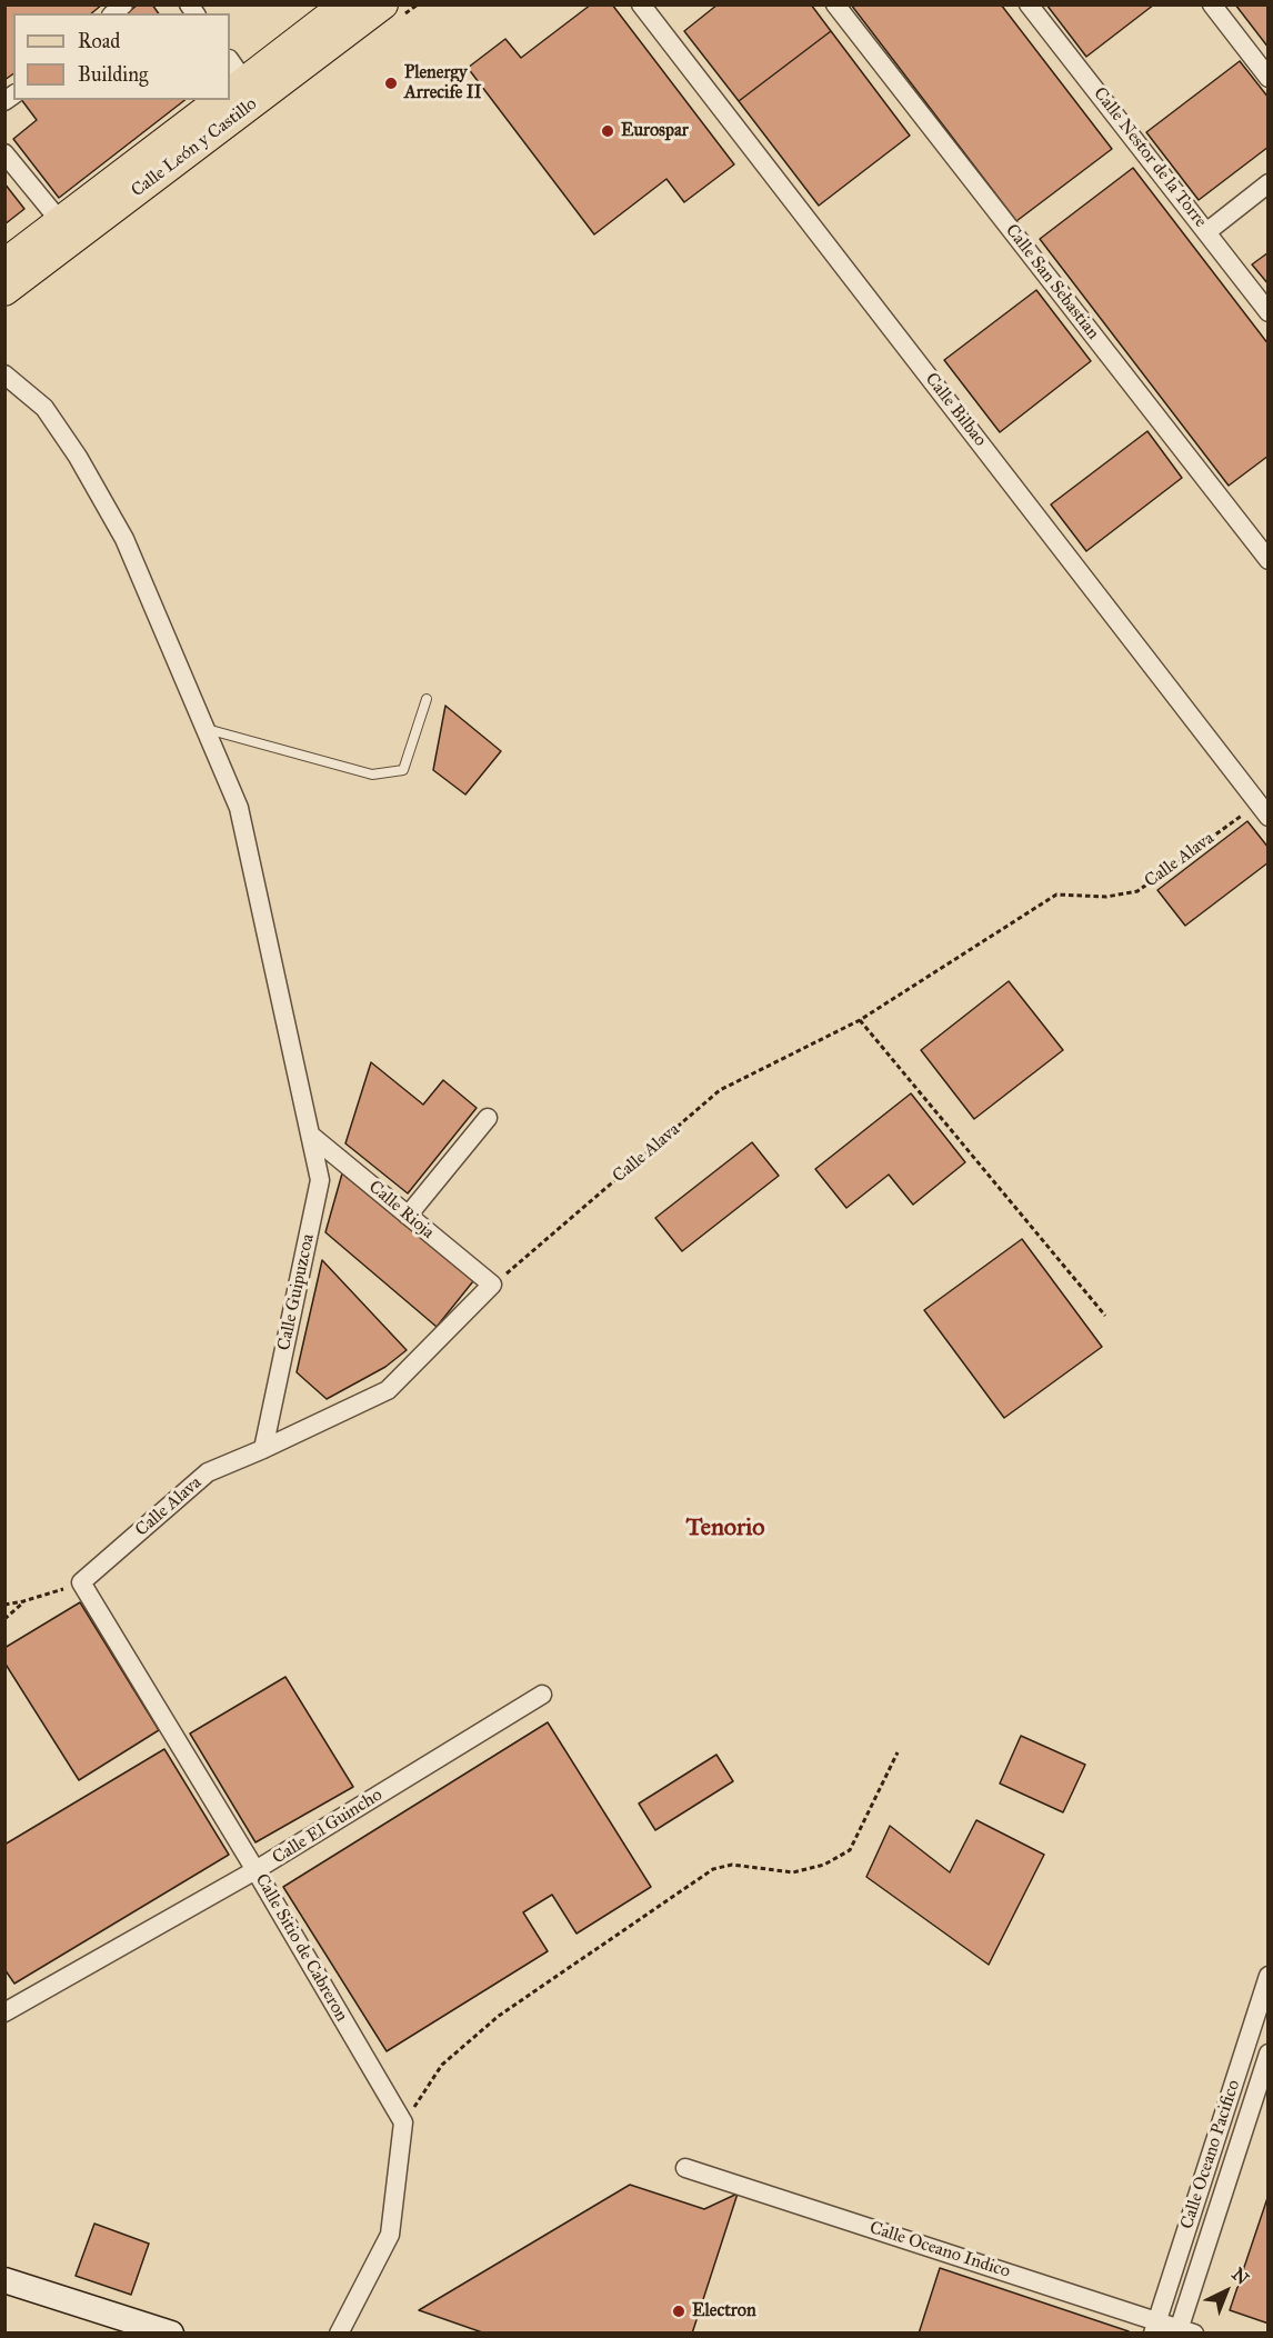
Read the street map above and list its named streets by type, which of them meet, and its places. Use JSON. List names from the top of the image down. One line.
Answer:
{"streets":{"main road":["Calle León y Castillo"],"street":["Calle Nestor de la Torre","Calle San Sebastian","Calle Bilbao","Calle Alava","Calle Rioja","Calle Guipuzcoa","Calle El Guincho","Calle Sitio de Cabreron","Calle Oceano Pacifico","Calle Oceano Indico"]},"crossings":[["Calle Bilbao","Calle Alava"],["Calle Alava","Calle Rioja"],["Calle Alava","Calle Guipuzcoa"],["Calle Alava","Calle Sitio de Cabreron"],["Calle Rioja","Calle Guipuzcoa"],["Calle El Guincho","Calle Sitio de Cabreron"],["Calle Oceano Pacifico","Calle Oceano Indico"]],"districts":["Tenorio"],"places":["Plenergy Arrecife II","Eurospar","Electron"],"legend":["Road","Building"],"north":"top right"}
